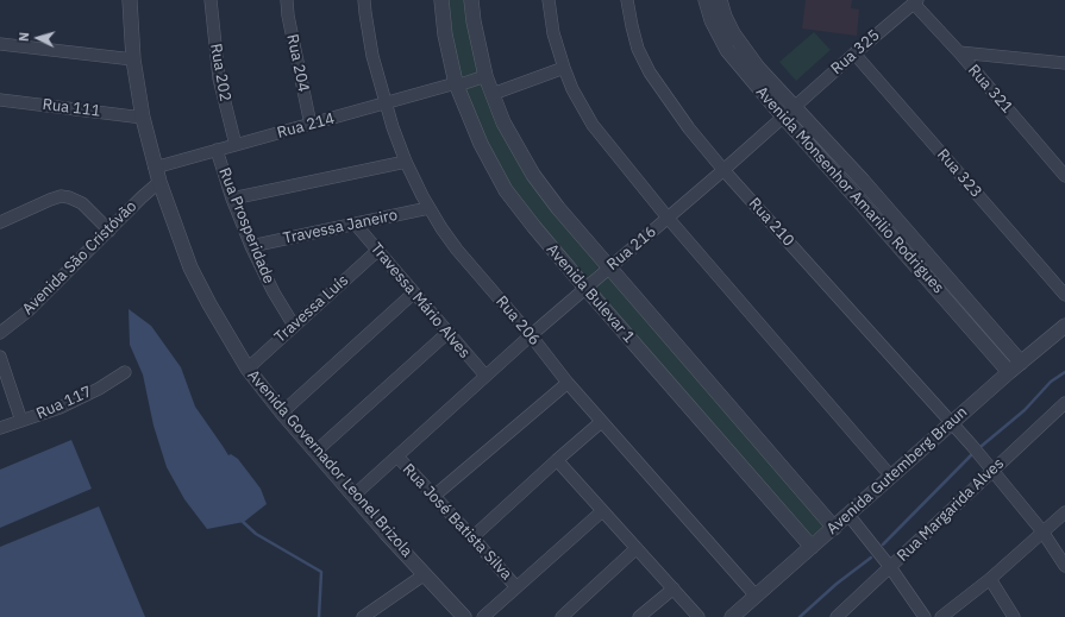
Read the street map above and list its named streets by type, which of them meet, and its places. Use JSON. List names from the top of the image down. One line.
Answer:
{"streets":{"street":["Rua 325","Rua 204","Rua 202","Rua 321","Rua 111","Rua 214","Rua 323","Avenida Monsenhor Amarilio Rodrigues","Rua 210","Rua Prosperidade","Travessa Janeiro","Rua 216","Avenida São Cristóvão","Avenida Bulevar 1","Travessa Mário Alves","Travessa Luís","Rua 206","Rua 117","Avenida Governador Leonel Brizola","Avenida Gutemberg Braun","Rua Margarida Alves","Rua José Batista Silva"]},"crossings":[["Rua 325","Rua 321"],["Rua 325","Rua 323"],["Rua 325","Avenida Monsenhor Amarilio Rodrigues"],["Rua 325","Rua 216"],["Rua 204","Rua 214"],["Rua 202","Rua 214"],["Rua 111","Avenida Governador Leonel Brizola"],["Rua 214","Rua Prosperidade"],["Rua 214","Avenida São Cristóvão"],["Rua 214","Avenida Bulevar 1"],["Rua 214","Rua 206"],["Rua 214","Avenida Governador Leonel Brizola"],["Avenida Monsenhor Amarilio Rodrigues","Rua 216"],["Avenida Monsenhor Amarilio Rodrigues","Avenida Gutemberg Braun"],["Rua 210","Rua 216"],["Rua 210","Avenida Gutemberg Braun"],["Rua 210","Rua Margarida Alves"],["Rua Prosperidade","Travessa Janeiro"],["Rua Prosperidade","Travessa Luís"],["Travessa Janeiro","Travessa Mário Alves"],["Travessa Janeiro","Rua 206"],["Rua 216","Avenida Bulevar 1"],["Rua 216","Travessa Mário Alves"],["Rua 216","Rua 206"],["Rua 216","Avenida Governador Leonel Brizola"],["Rua 216","Rua José Batista Silva"],["Avenida São Cristóvão","Avenida Governador Leonel Brizola"],["Avenida Bulevar 1","Avenida Gutemberg Braun"],["Travessa Mário Alves","Travessa Luís"],["Travessa Luís","Avenida Governador Leonel Brizola"],["Rua 206","Avenida Gutemberg Braun"]],"north":"left"}
